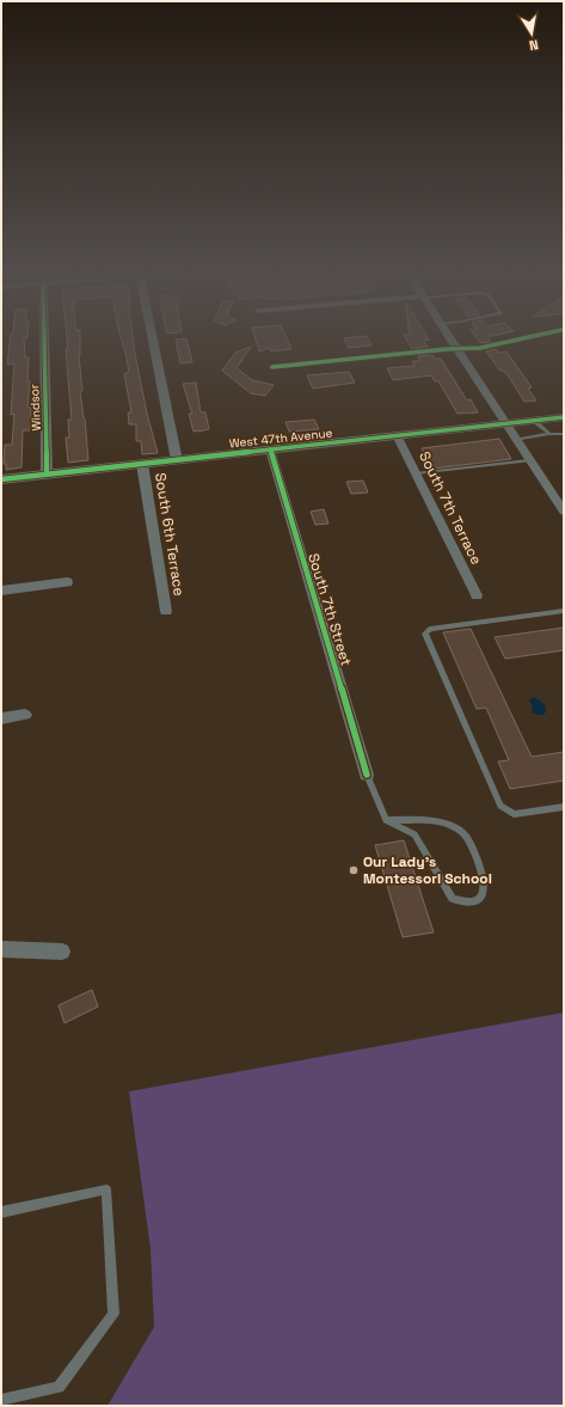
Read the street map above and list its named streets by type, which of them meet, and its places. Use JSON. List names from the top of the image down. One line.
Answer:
{"streets":{"street":["Windsor","West 47th Avenue","South 7th Terrace","South 6th Terrace","South 7th Street"]},"crossings":[["Windsor","West 47th Avenue"],["West 47th Avenue","South 7th Terrace"],["West 47th Avenue","South 6th Terrace"],["West 47th Avenue","South 7th Street"]],"places":["Our Lady's Montessori School"],"north":"bottom"}
